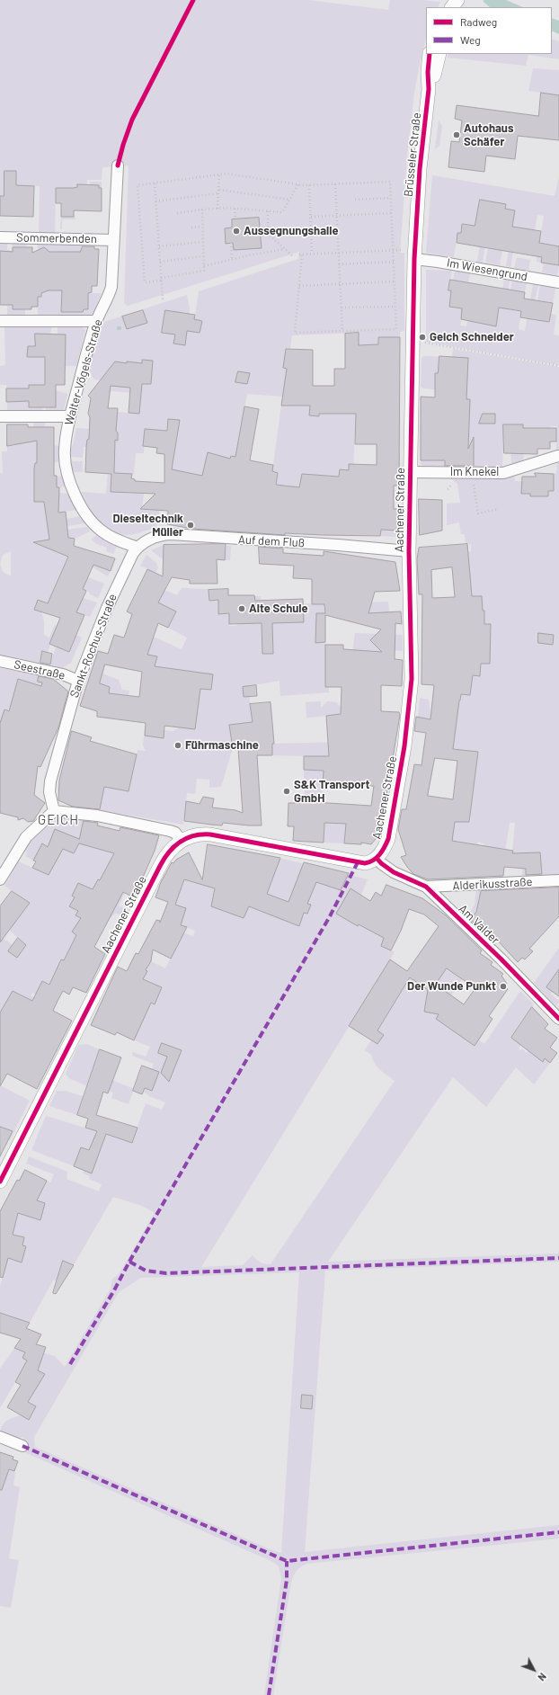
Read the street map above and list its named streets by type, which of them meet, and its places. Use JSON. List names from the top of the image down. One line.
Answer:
{"streets":{"street":["Brüsseler Straße","Sommerbenden","Im Wiesengrund","Walter-Vögels-Straße","Im Knekel","Aachener Straße","Auf dem Fluß","Sankt-Rochus-Straße","Seestraße","Alderikusstraße","Am Valder"]},"crossings":[["Brüsseler Straße","Im Wiesengrund"],["Brüsseler Straße","Aachener Straße"],["Sommerbenden","Walter-Vögels-Straße"],["Im Wiesengrund","Aachener Straße"],["Walter-Vögels-Straße","Auf dem Fluß"],["Walter-Vögels-Straße","Sankt-Rochus-Straße"],["Im Knekel","Aachener Straße"],["Aachener Straße","Auf dem Fluß"],["Aachener Straße","Am Valder"],["Auf dem Fluß","Sankt-Rochus-Straße"],["Sankt-Rochus-Straße","Seestraße"],["Alderikusstraße","Am Valder"]],"districts":["GEICH"],"places":["Autohaus Schäfer","Aussegnungshalle","Geich Schneider","Dieseltechnik Müller","Alte Schule","Führmaschine","S&K Transport GmbH","Der Wunde Punkt"],"legend":["Radweg","Weg"],"north":"bottom right"}
